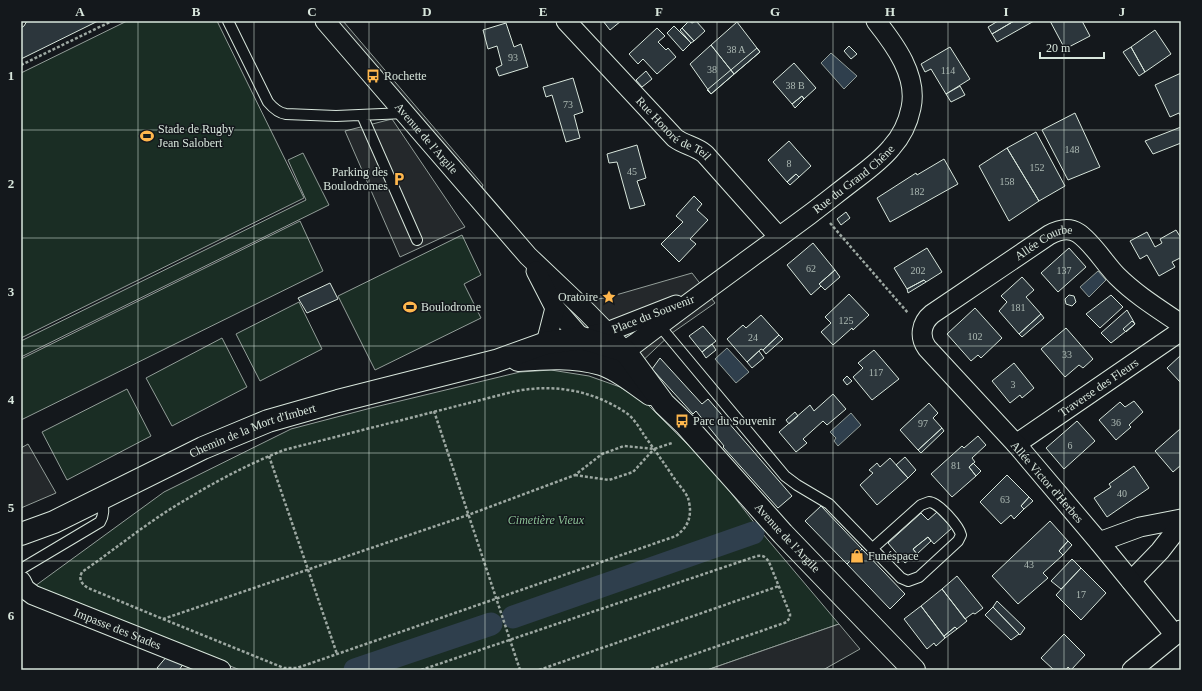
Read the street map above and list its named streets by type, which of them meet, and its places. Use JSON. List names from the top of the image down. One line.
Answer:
{"streets":{"street":["Rue Honoré de Teil","Avenue de l'Argile","Rue du Grand Chêne","Allée Courbe","Place du Souvenir","Traverse des Fleurs","Chemin de la Mort d'Imbert","Allée Victor d'Herbes","Impasse des Stades"]},"crossings":[["Rue Honoré de Teil","Rue du Grand Chêne"],["Avenue de l'Argile","Place du Souvenir"],["Avenue de l'Argile","Chemin de la Mort d'Imbert"],["Rue du Grand Chêne","Place du Souvenir"],["Allée Courbe","Allée Victor d'Herbes"],["Place du Souvenir","Chemin de la Mort d'Imbert"],["Traverse des Fleurs","Allée Victor d'Herbes"]],"parks":["Cimetière Vieux"],"places":{"bus stop":["Rochette","Parc du Souvenir"],"sports":["Stade de Rugby Jean Salobert","Boulodrome"],"parking":["Parking des Boulodromes"],"place":["Oratoire"],"shop":["Funéspace"]},"house_numbers":["38 A","93","38","114","38 B","73","148","8","152","45","158","182","62","202","137","181","125","102","24","33","117","3","36","97","6","81","40","63","43","17"],"scale_bar":"20 m","grid":{"columns":["A","B","C","D","E","F","G","H","I","J"],"rows":["1","2","3","4","5","6"]}}
